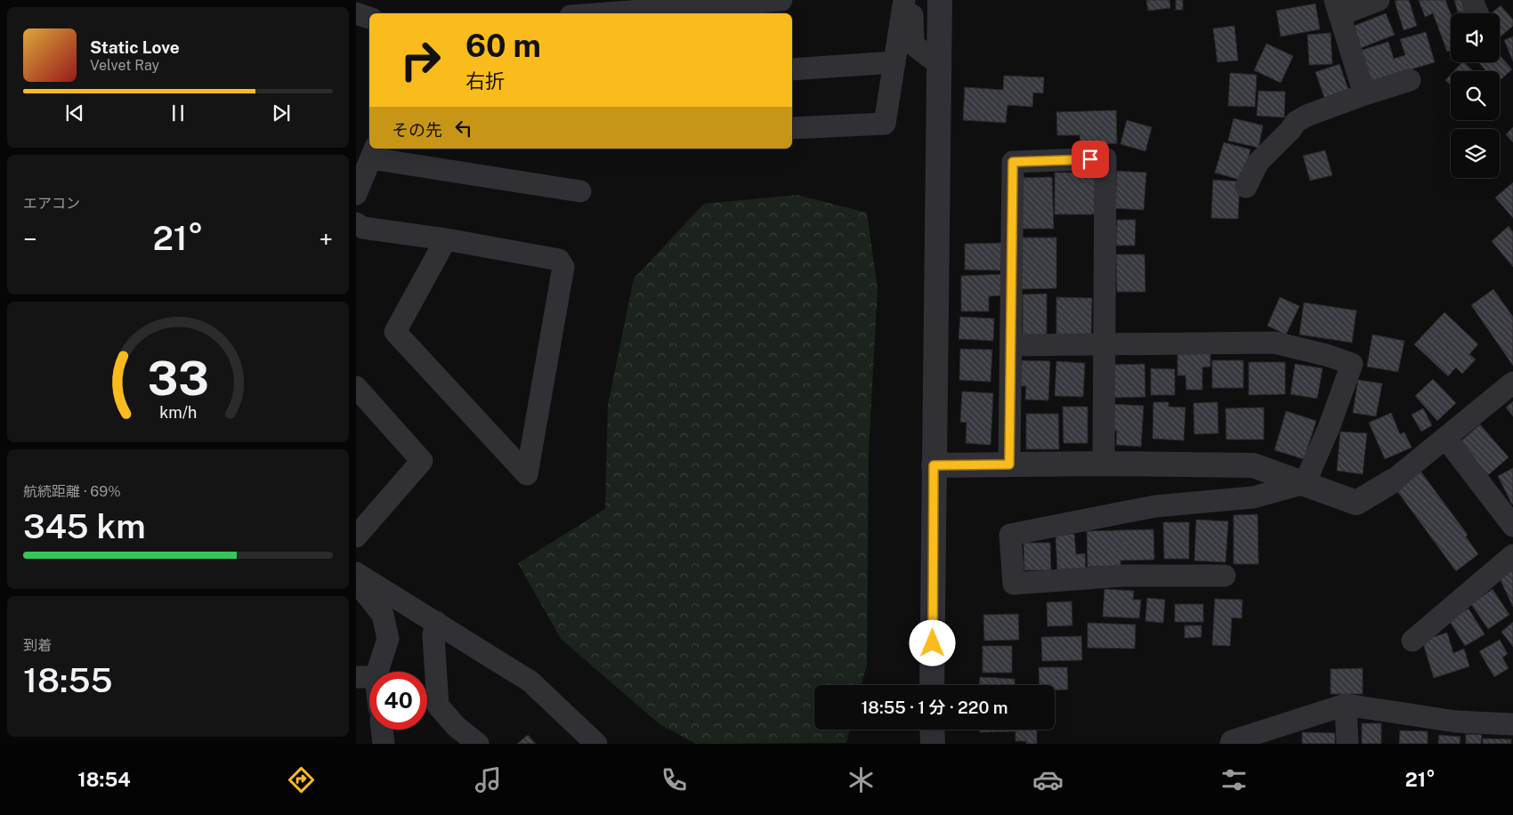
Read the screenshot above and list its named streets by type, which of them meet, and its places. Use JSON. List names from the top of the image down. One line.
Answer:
{"page":{"turn":["60 m","右折"],"song":["Static Love","Velvet Ray"],"then":"その先","tile":["エアコン",["航続距離 · 69%","345 km"],["到着","18:55"]],"heat":["−","21°","+"],"limit":"40","trip":"18:55 · 1 分 · 220 m","tabs":["18:54","21°"],"gauge":["33","km/h"]}}
